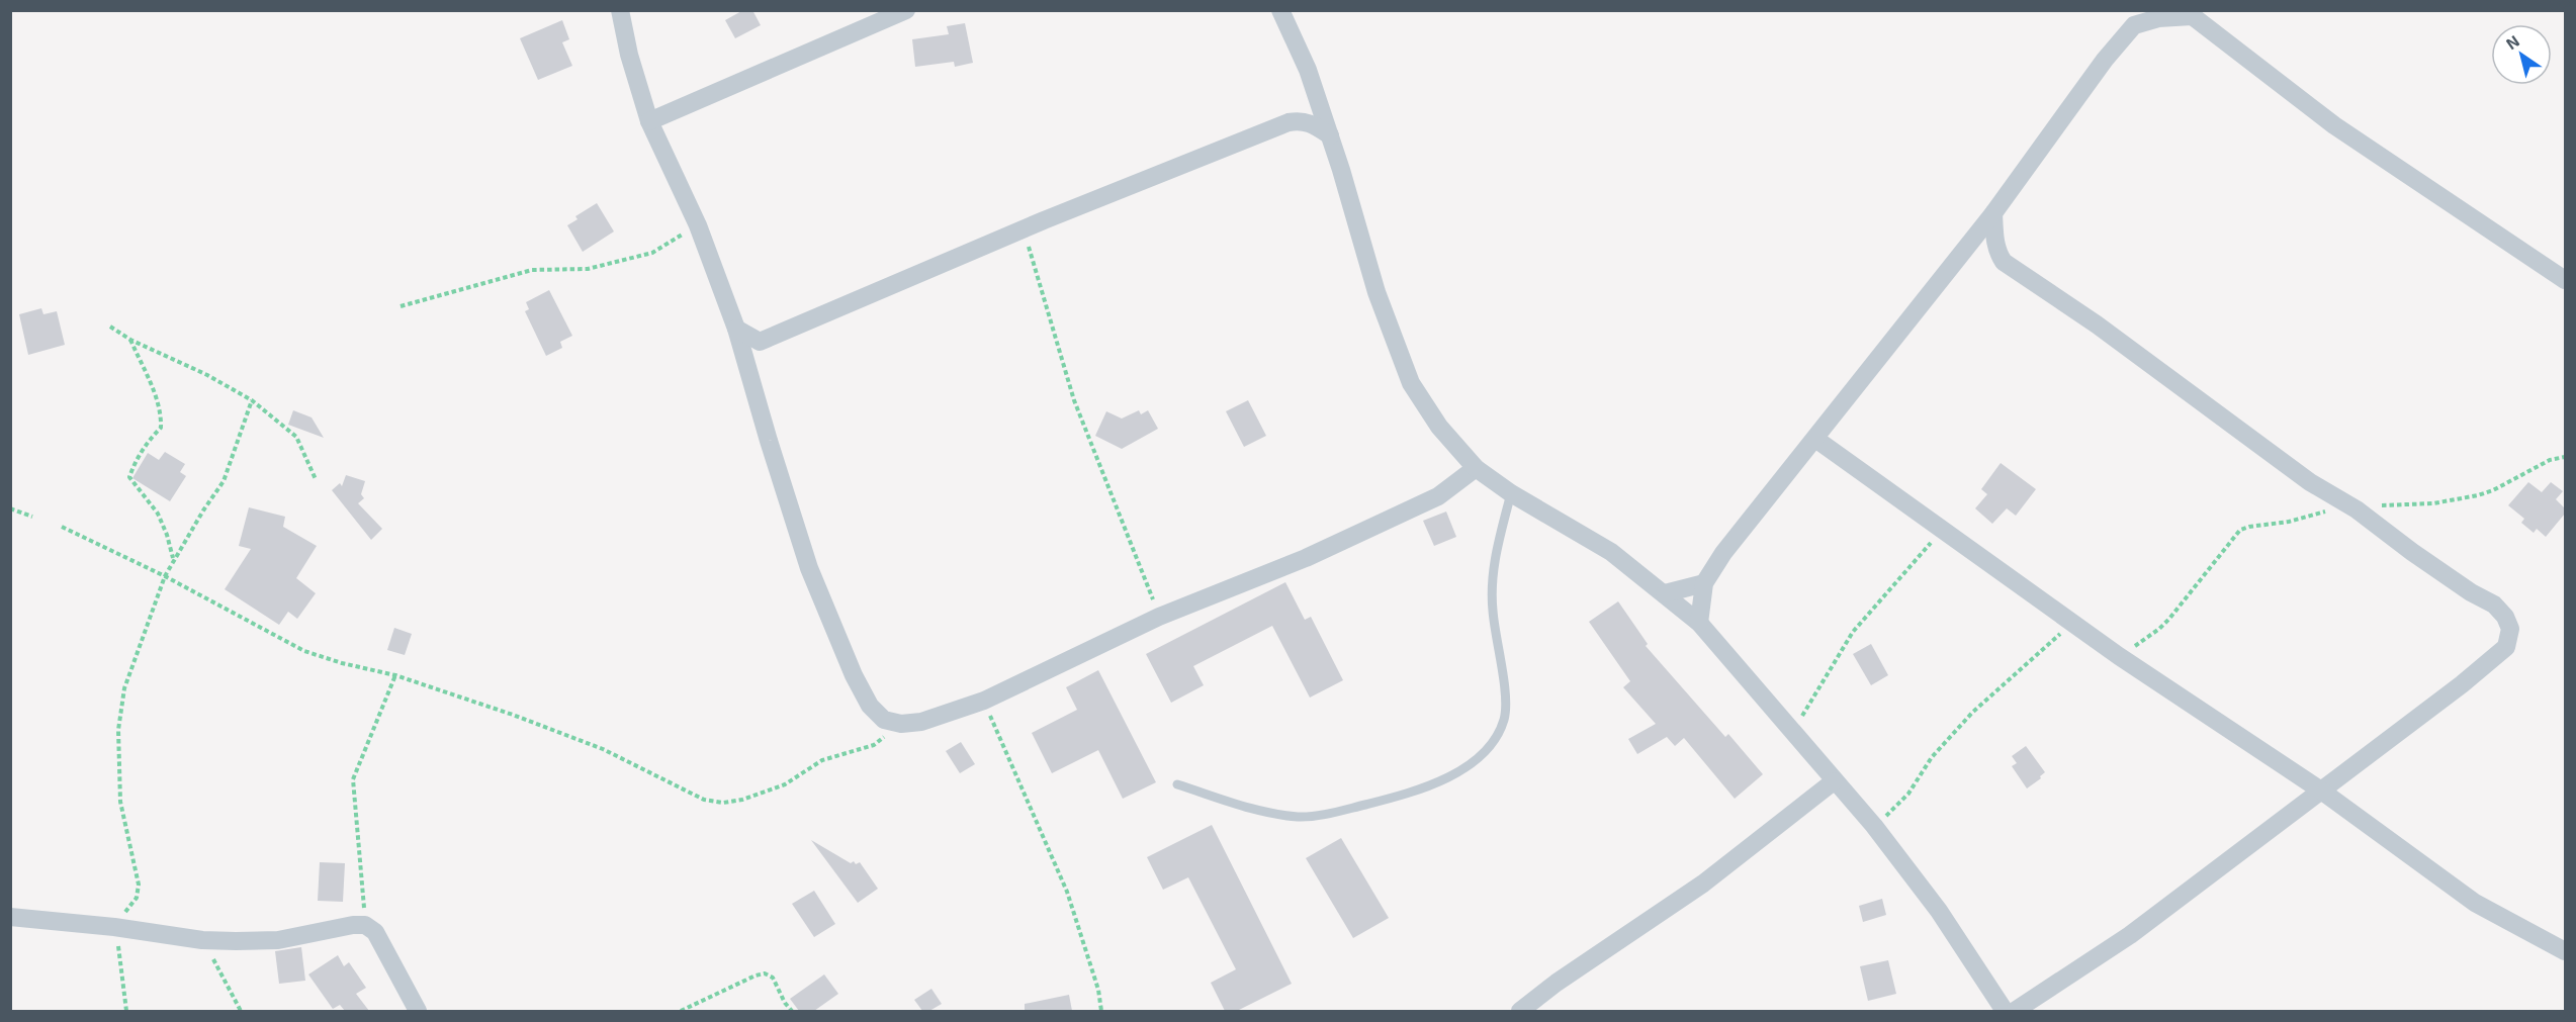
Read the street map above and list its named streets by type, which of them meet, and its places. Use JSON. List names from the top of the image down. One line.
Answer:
{"north":"top left"}
